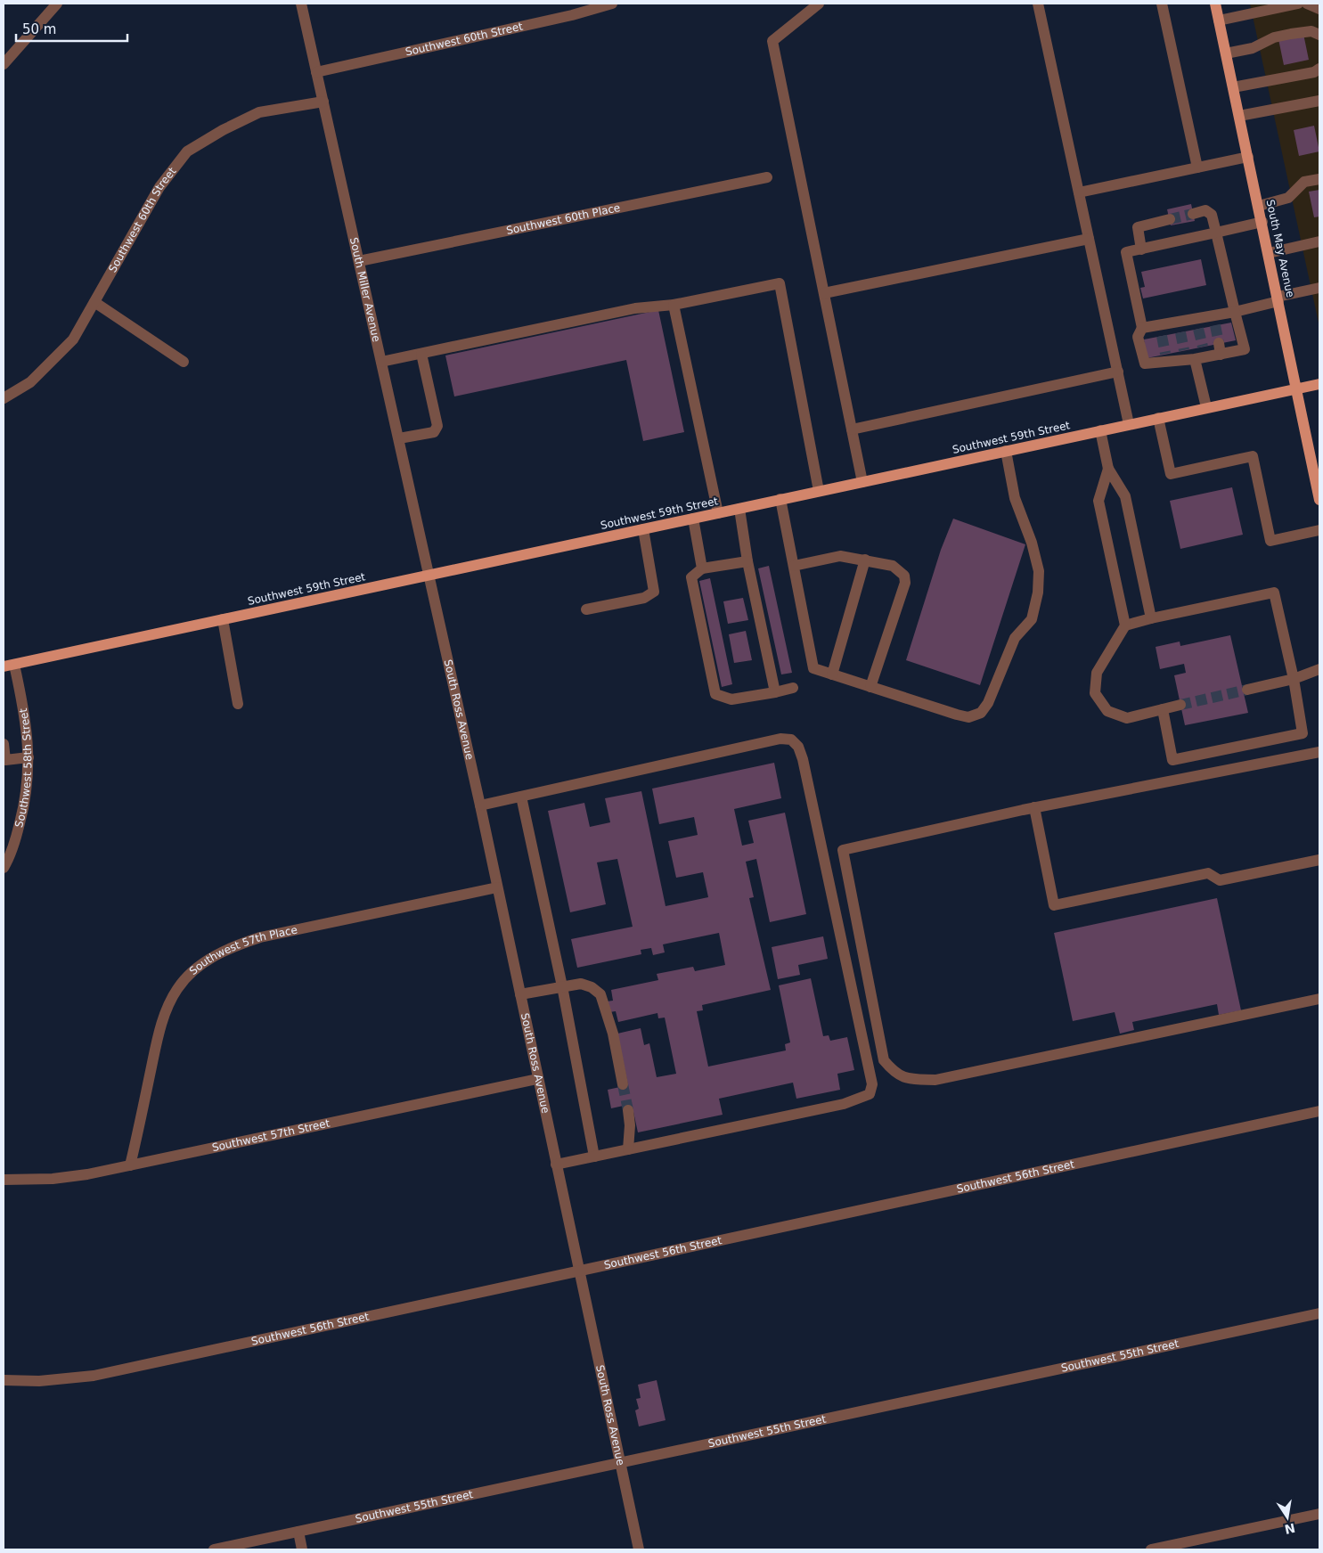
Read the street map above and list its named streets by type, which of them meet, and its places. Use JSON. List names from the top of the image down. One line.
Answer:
{"streets":{"main road":["South May Avenue","Southwest 59th Street"],"street":["Southwest 60th Street","Southwest 60th Place","South Miller Avenue","South Ross Avenue","Southwest 58th Street","Southwest 57th Place","Southwest 57th Street","Southwest 56th Street","Southwest 55th Street"]},"crossings":[["Southwest 60th Street","South Miller Avenue"],["Southwest 60th Place","South Miller Avenue"],["South May Avenue","Southwest 59th Street"],["South Miller Avenue","Southwest 59th Street"],["South Miller Avenue","South Ross Avenue"],["Southwest 59th Street","South Ross Avenue"],["Southwest 59th Street","Southwest 58th Street"],["South Ross Avenue","Southwest 57th Place"],["South Ross Avenue","Southwest 57th Street"],["South Ross Avenue","Southwest 56th Street"],["South Ross Avenue","Southwest 55th Street"],["Southwest 57th Place","Southwest 57th Street"]],"scale_bar":"50 m","north":"bottom"}
